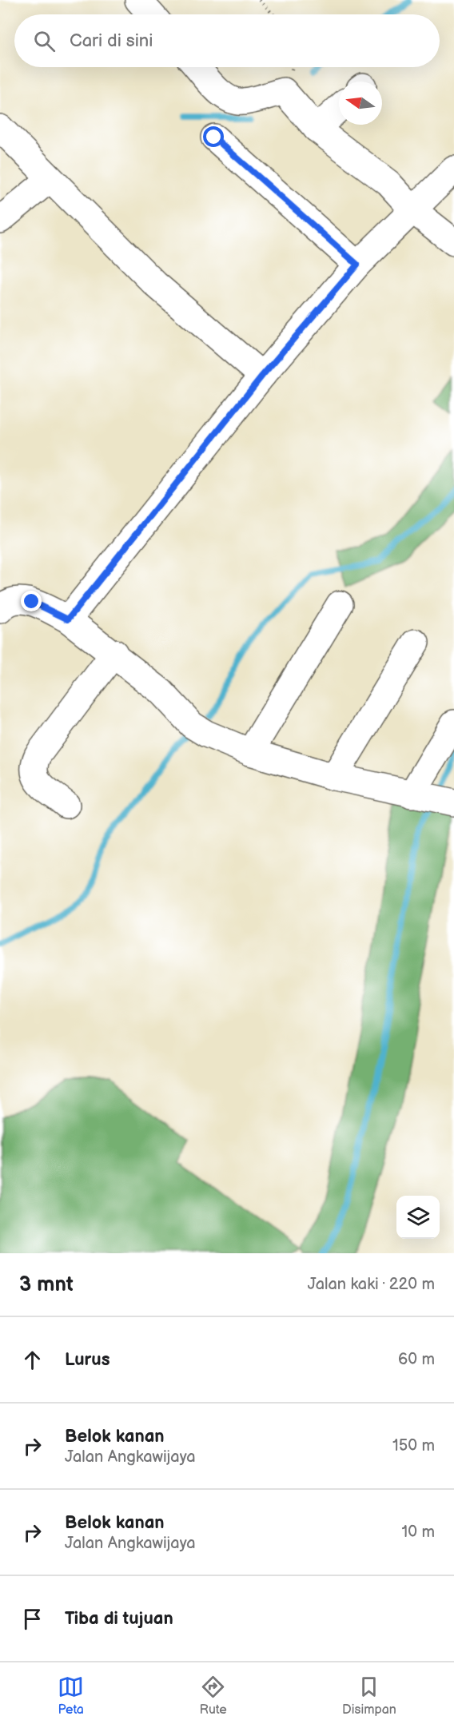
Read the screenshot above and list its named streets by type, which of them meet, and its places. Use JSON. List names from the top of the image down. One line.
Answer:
{"north":"left","page":{"search":"Cari di sini","heading":["3 mnt","Jalan kaki · 220 m"],"list":[["Lurus","60 m"],["Belok kanan","Jalan Angkawijaya","150 m"],["Belok kanan","Jalan Angkawijaya","10 m"],"Tiba di tujuan"],"nav":["Peta","Rute","Disimpan"]}}
